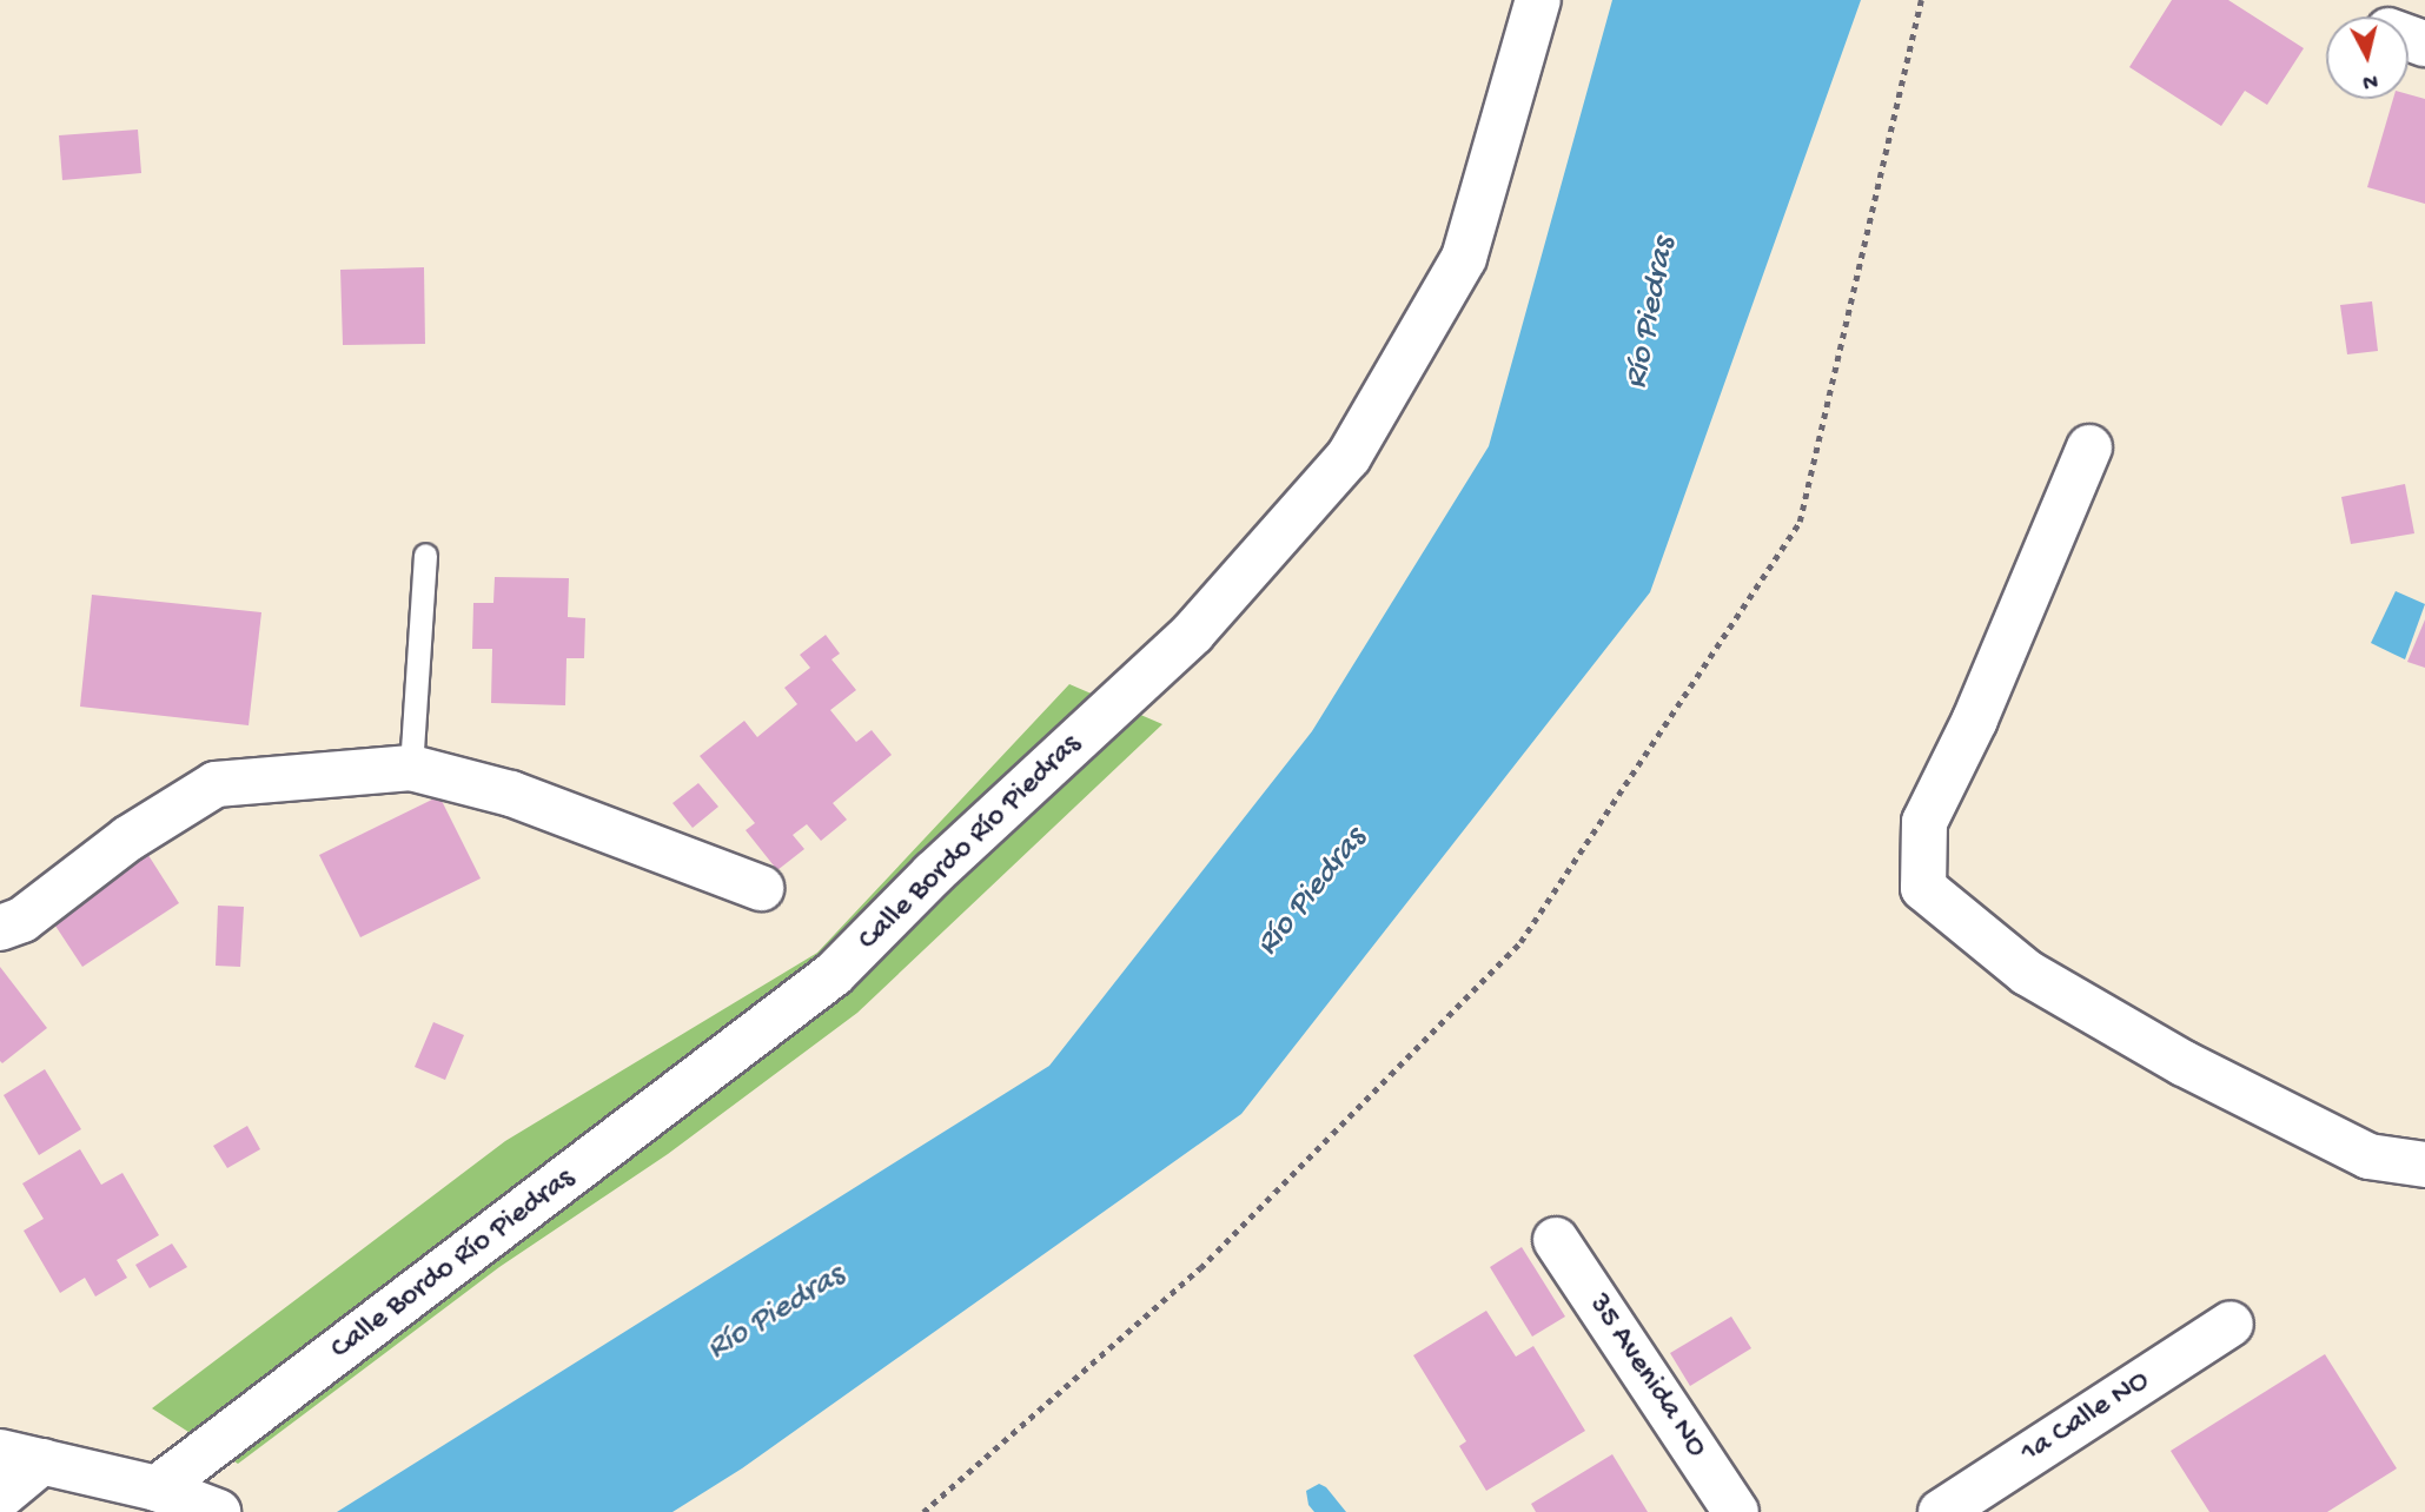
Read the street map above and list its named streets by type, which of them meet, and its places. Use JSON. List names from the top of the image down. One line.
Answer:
{"streets":{"street":["Calle Bordo Río Piedras","35 Avenida NO","1a Calle NO"]},"water":["Río Piedras"],"north":"bottom"}
